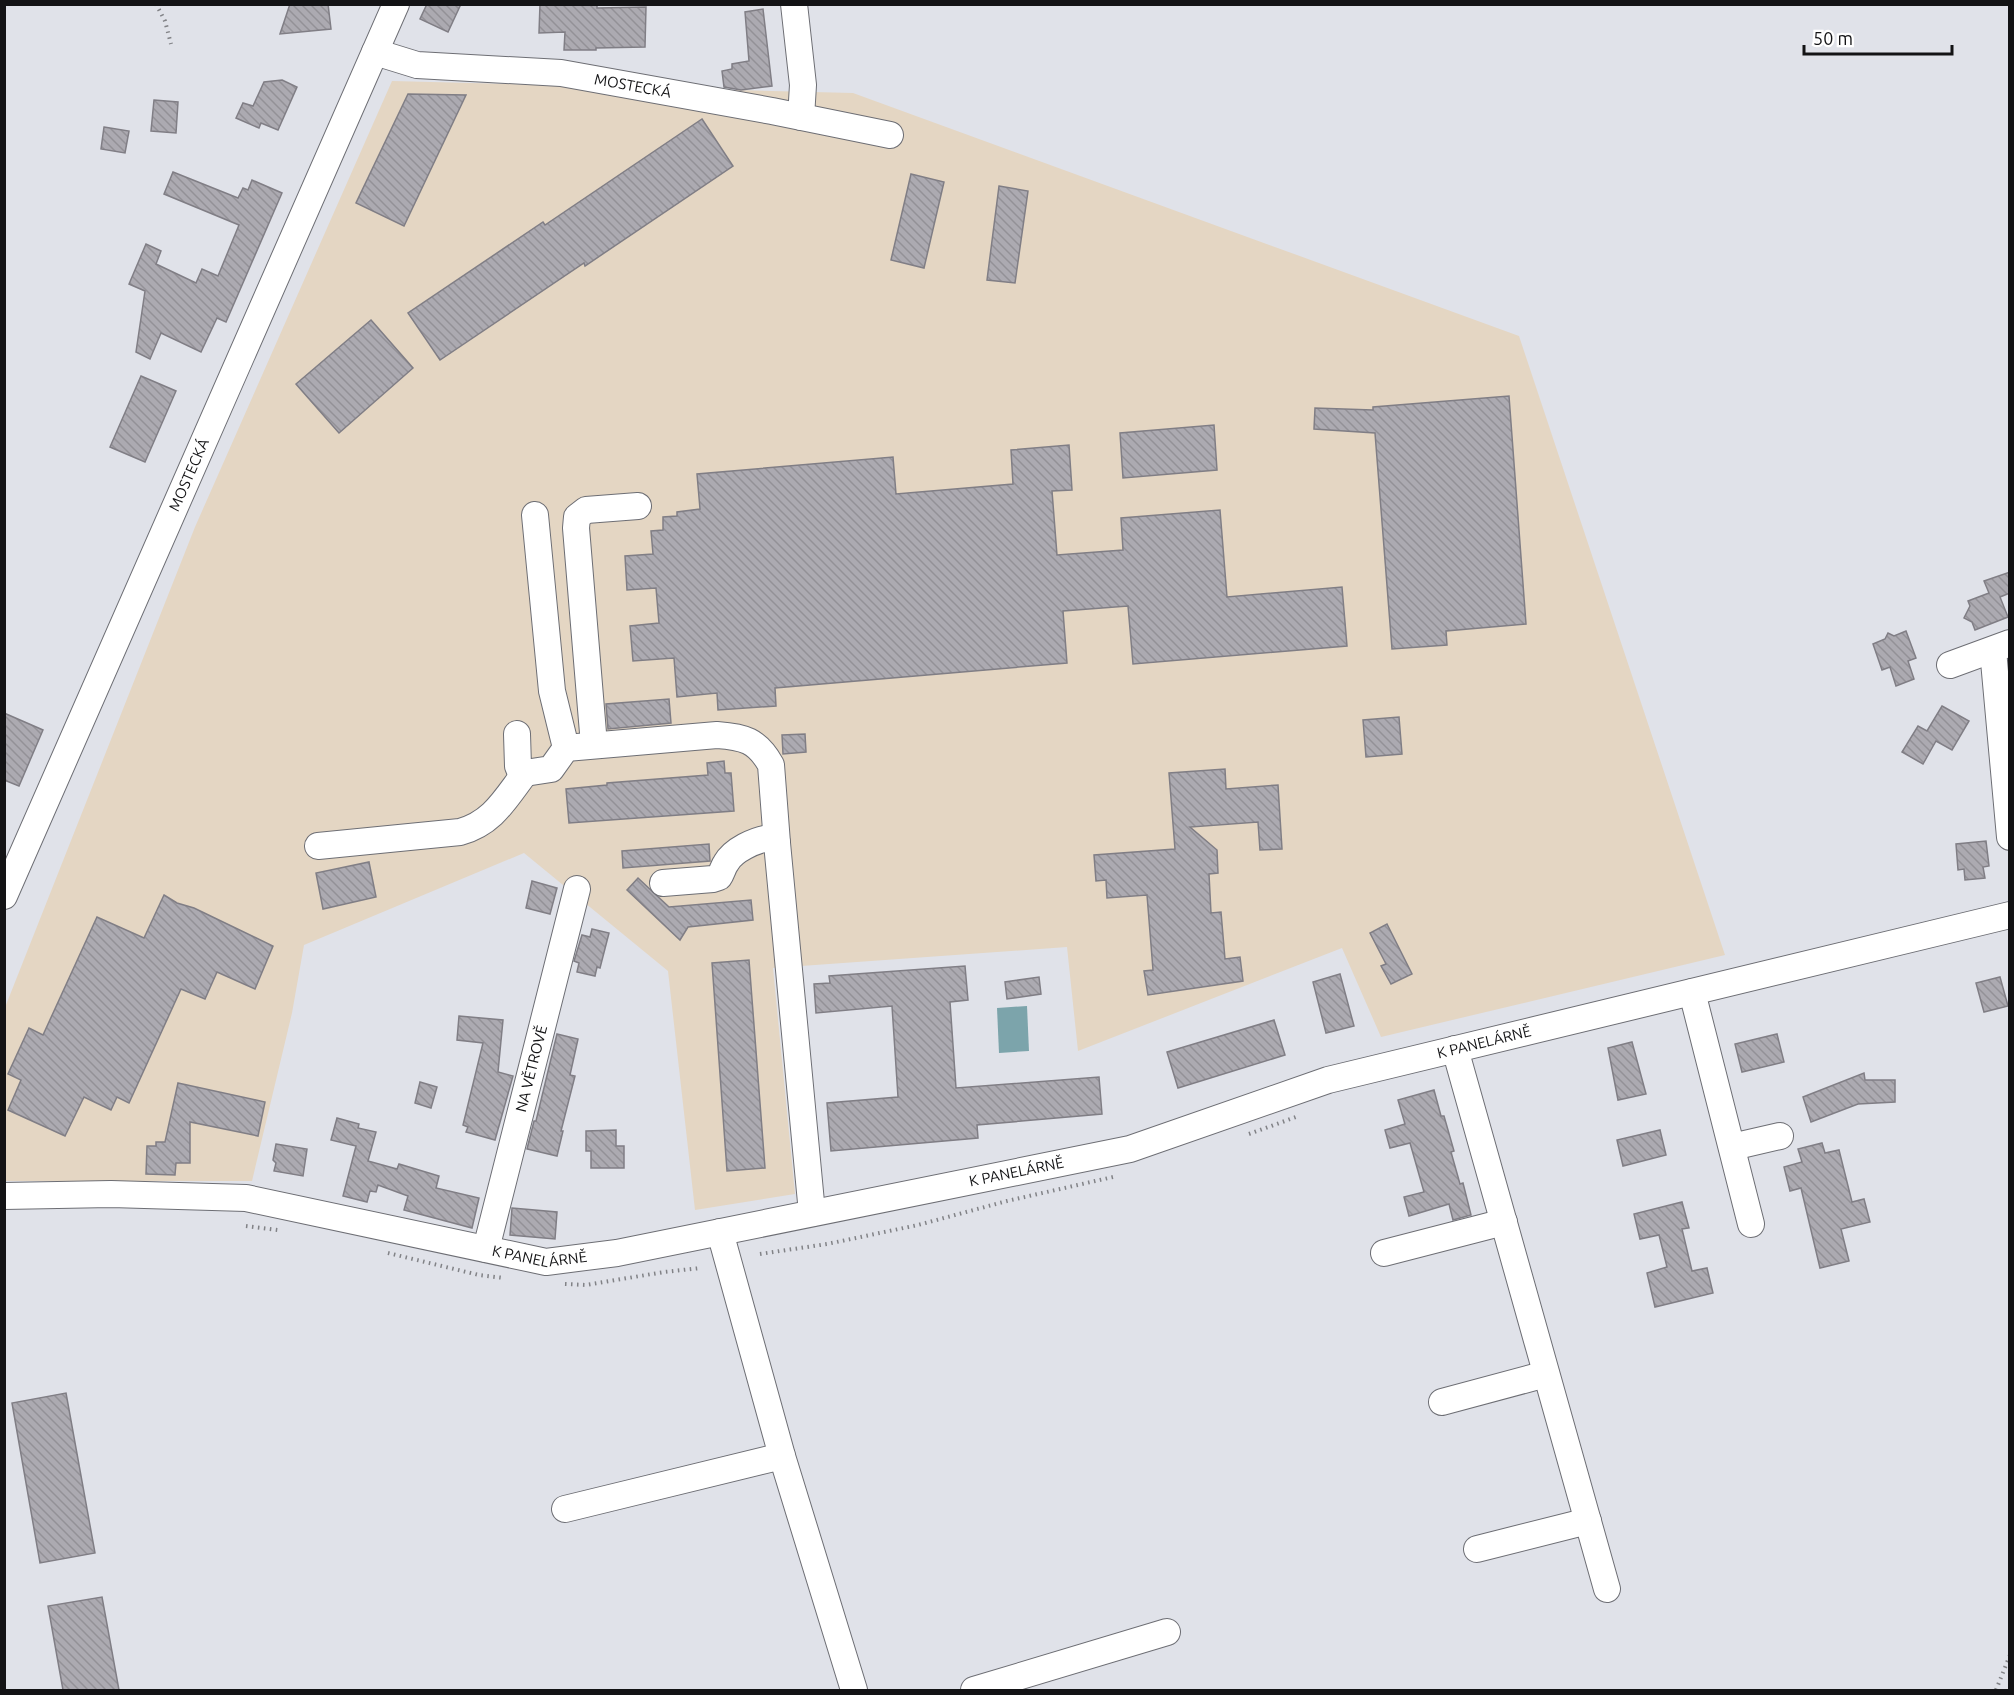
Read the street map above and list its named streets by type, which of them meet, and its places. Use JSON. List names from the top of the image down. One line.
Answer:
{"streets":{"street":["MOSTECKÁ","K PANELÁRNĚ","NA VĚTROVĚ"]},"crossings":[["K PANELÁRNĚ","NA VĚTROVĚ"]],"scale_bar":"50 m"}
